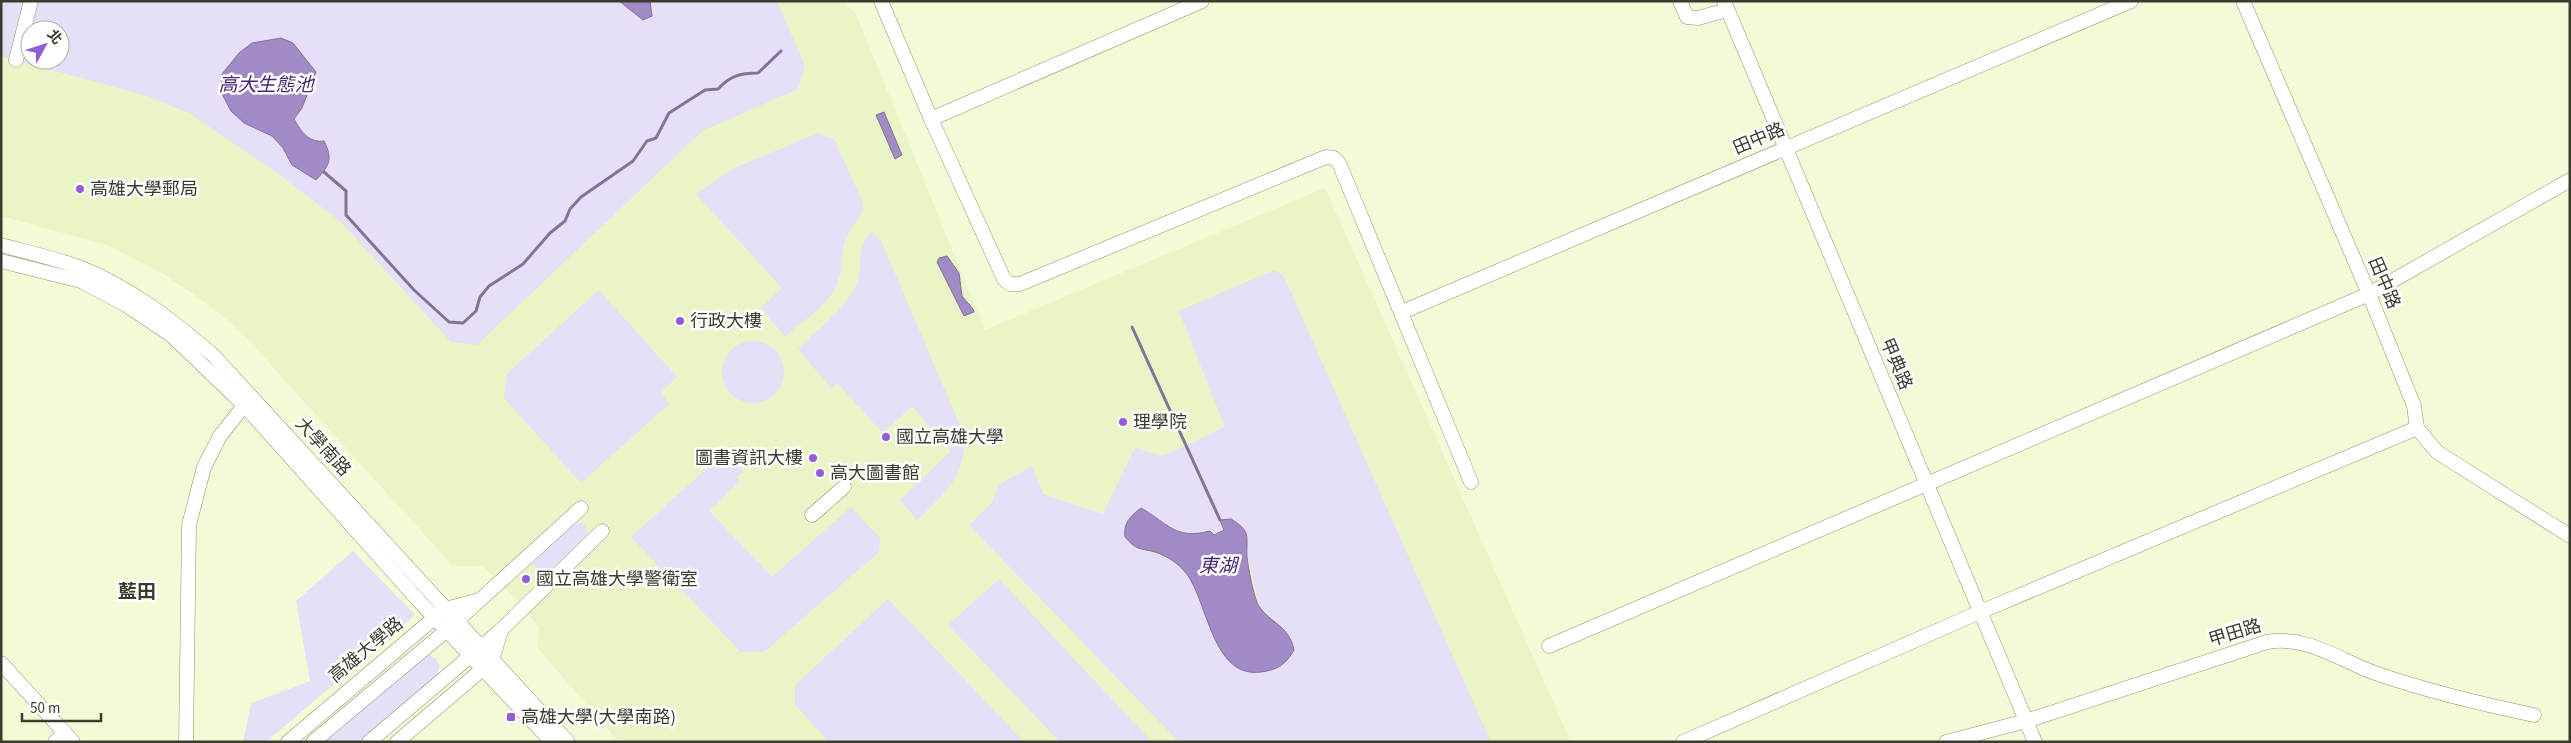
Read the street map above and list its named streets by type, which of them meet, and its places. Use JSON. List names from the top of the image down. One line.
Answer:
{"streets":{"street":["田中路","甲典路","大學南路","甲田路","高雄大學路"]},"crossings":[["田中路","甲典路"],["甲典路","甲田路"],["大學南路","高雄大學路"]],"districts":["藍田"],"water":["高大生態池","東湖"],"places":{"other":["高雄大學郵局","行政大樓","理學院","國立高雄大學","圖書資訊大樓","高大圖書館","國立高雄大學警衛室"],"transit":["高雄大學(大學南路)"]},"scale_bar":"50 m","north":"top right"}
